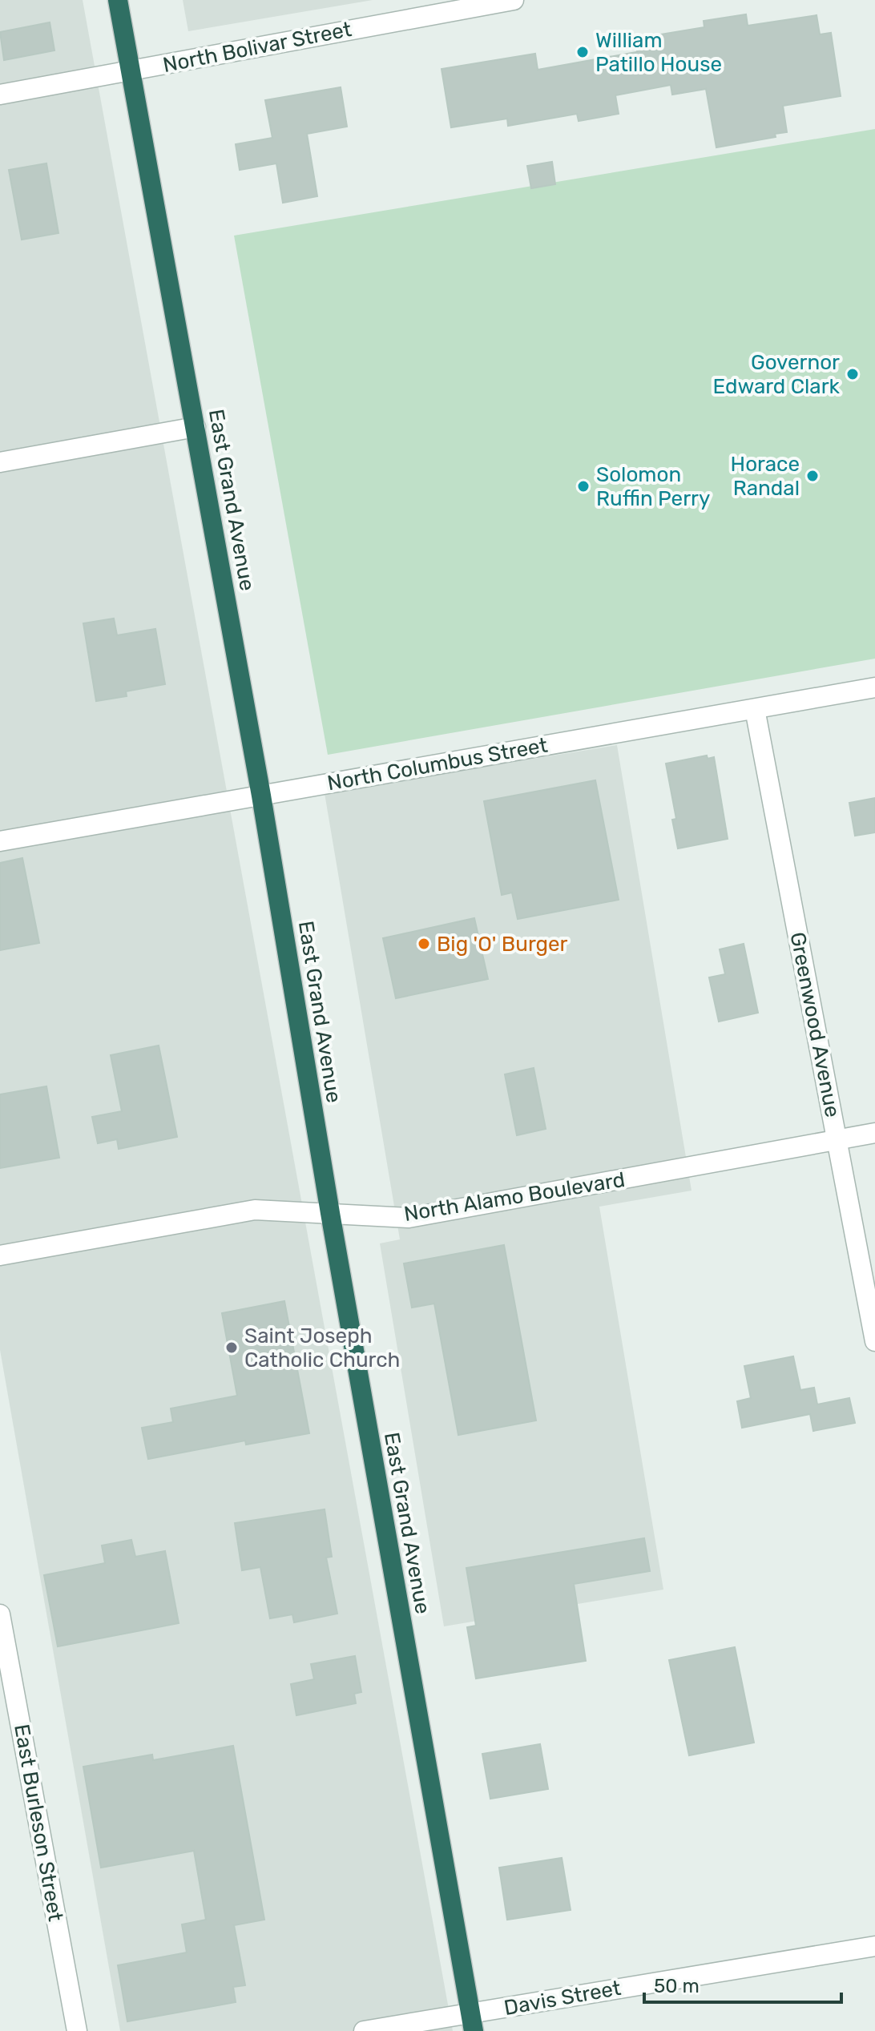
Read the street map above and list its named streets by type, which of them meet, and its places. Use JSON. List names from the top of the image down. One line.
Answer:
{"streets":{"highway":["East Grand Avenue"],"street":["North Bolivar Street","North Columbus Street","Greenwood Avenue","North Alamo Boulevard","East Burleson Street","Davis Street"]},"crossings":[["North Bolivar Street","East Grand Avenue"],["East Grand Avenue","North Columbus Street"],["East Grand Avenue","North Alamo Boulevard"],["East Grand Avenue","Davis Street"],["North Columbus Street","Greenwood Avenue"],["Greenwood Avenue","North Alamo Boulevard"]],"places":["William Patillo House","Governor Edward Clark","Horace Randal","Solomon Ruffin Perry","Big 'O' Burger","Saint Joseph Catholic Church"],"scale_bar":"50 m"}
